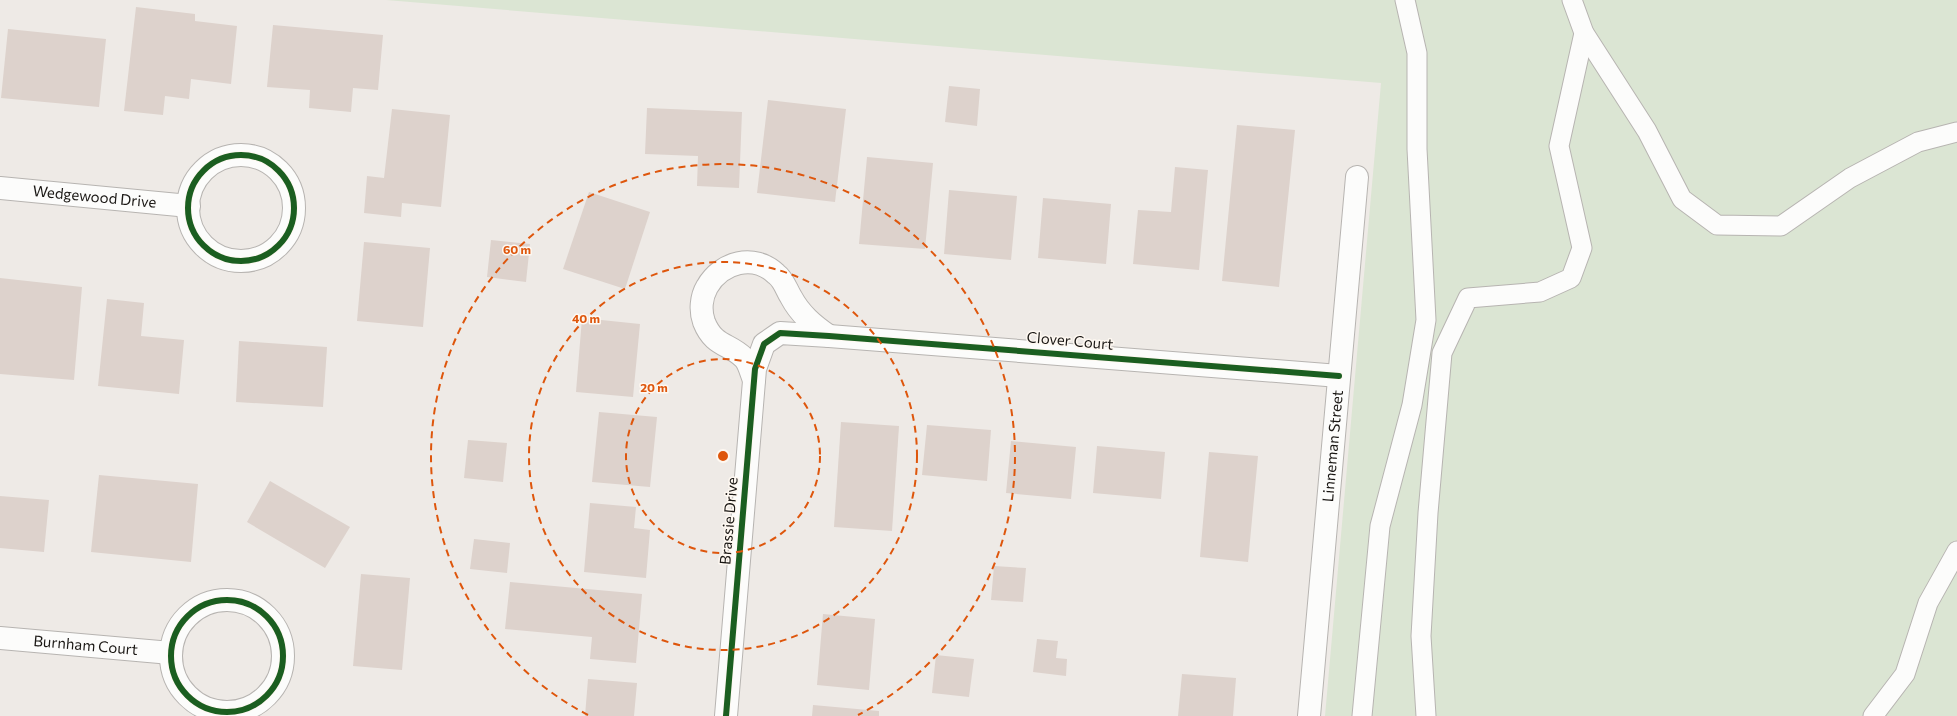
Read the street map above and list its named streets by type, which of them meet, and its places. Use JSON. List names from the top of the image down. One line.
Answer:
{"streets":{"street":["Wedgewood Drive","Clover Court","Linneman Street","Brassie Drive","Burnham Court"]},"crossings":[["Clover Court","Linneman Street"],["Clover Court","Brassie Drive"]],"rings":["60 m","40 m","20 m"]}
